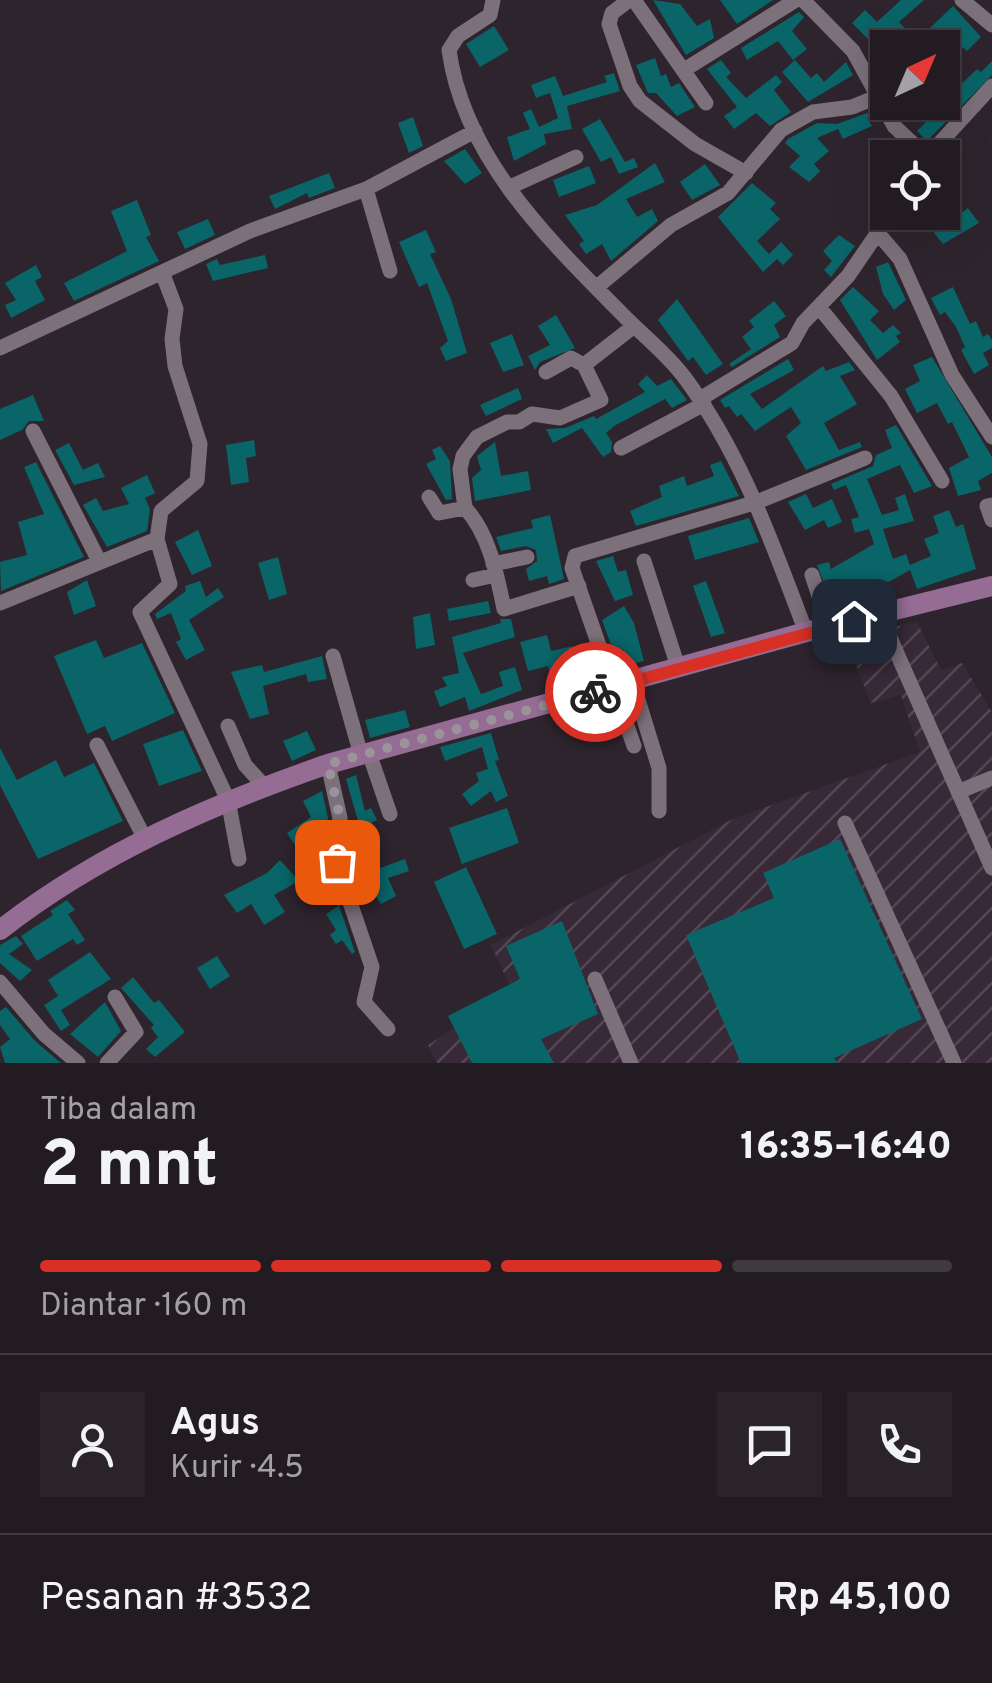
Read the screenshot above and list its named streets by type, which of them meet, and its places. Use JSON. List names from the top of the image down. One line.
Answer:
{"north":"top right","page":{"heading":["2 mnt","Tiba dalam","16:35–16:40"],"panel":["Agus","Kurir · 4.5","Pesanan #3532","Rp 45,100"],"bar":"Diantar · 160 m"}}
